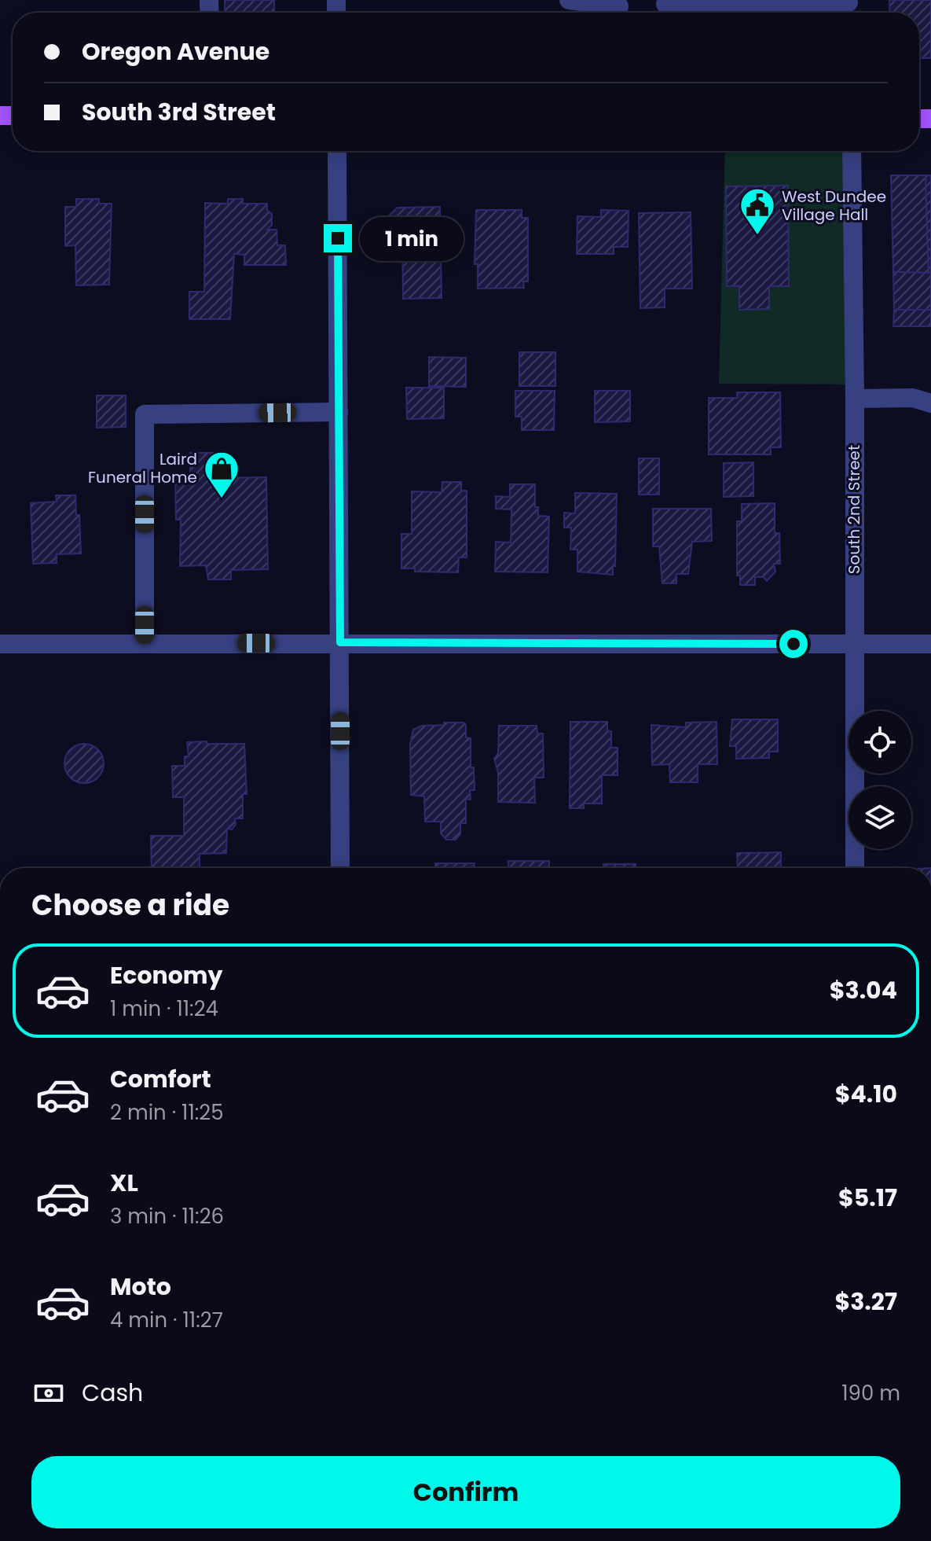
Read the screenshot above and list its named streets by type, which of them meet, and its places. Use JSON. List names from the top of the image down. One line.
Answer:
{"streets":{"street":["South 2nd Street"]},"places":{"public building":["West Dundee Village Hall"],"shop":["Laird Funeral Home"]},"page":{"banner":["Oregon Avenue","South 3rd Street"],"bubble":"1 min","heading":"Choose a ride","list":[{"name":"Economy","note":"1 min · 11:24","value":"$3.04"},{"name":"Comfort","note":"2 min · 11:25","value":"$4.10"},{"name":"XL","note":"3 min · 11:26","value":"$5.17"},{"name":"Moto","note":"4 min · 11:27","value":"$3.27"}],"pay":["Cash","190 m"],"buttons":"Confirm"}}
